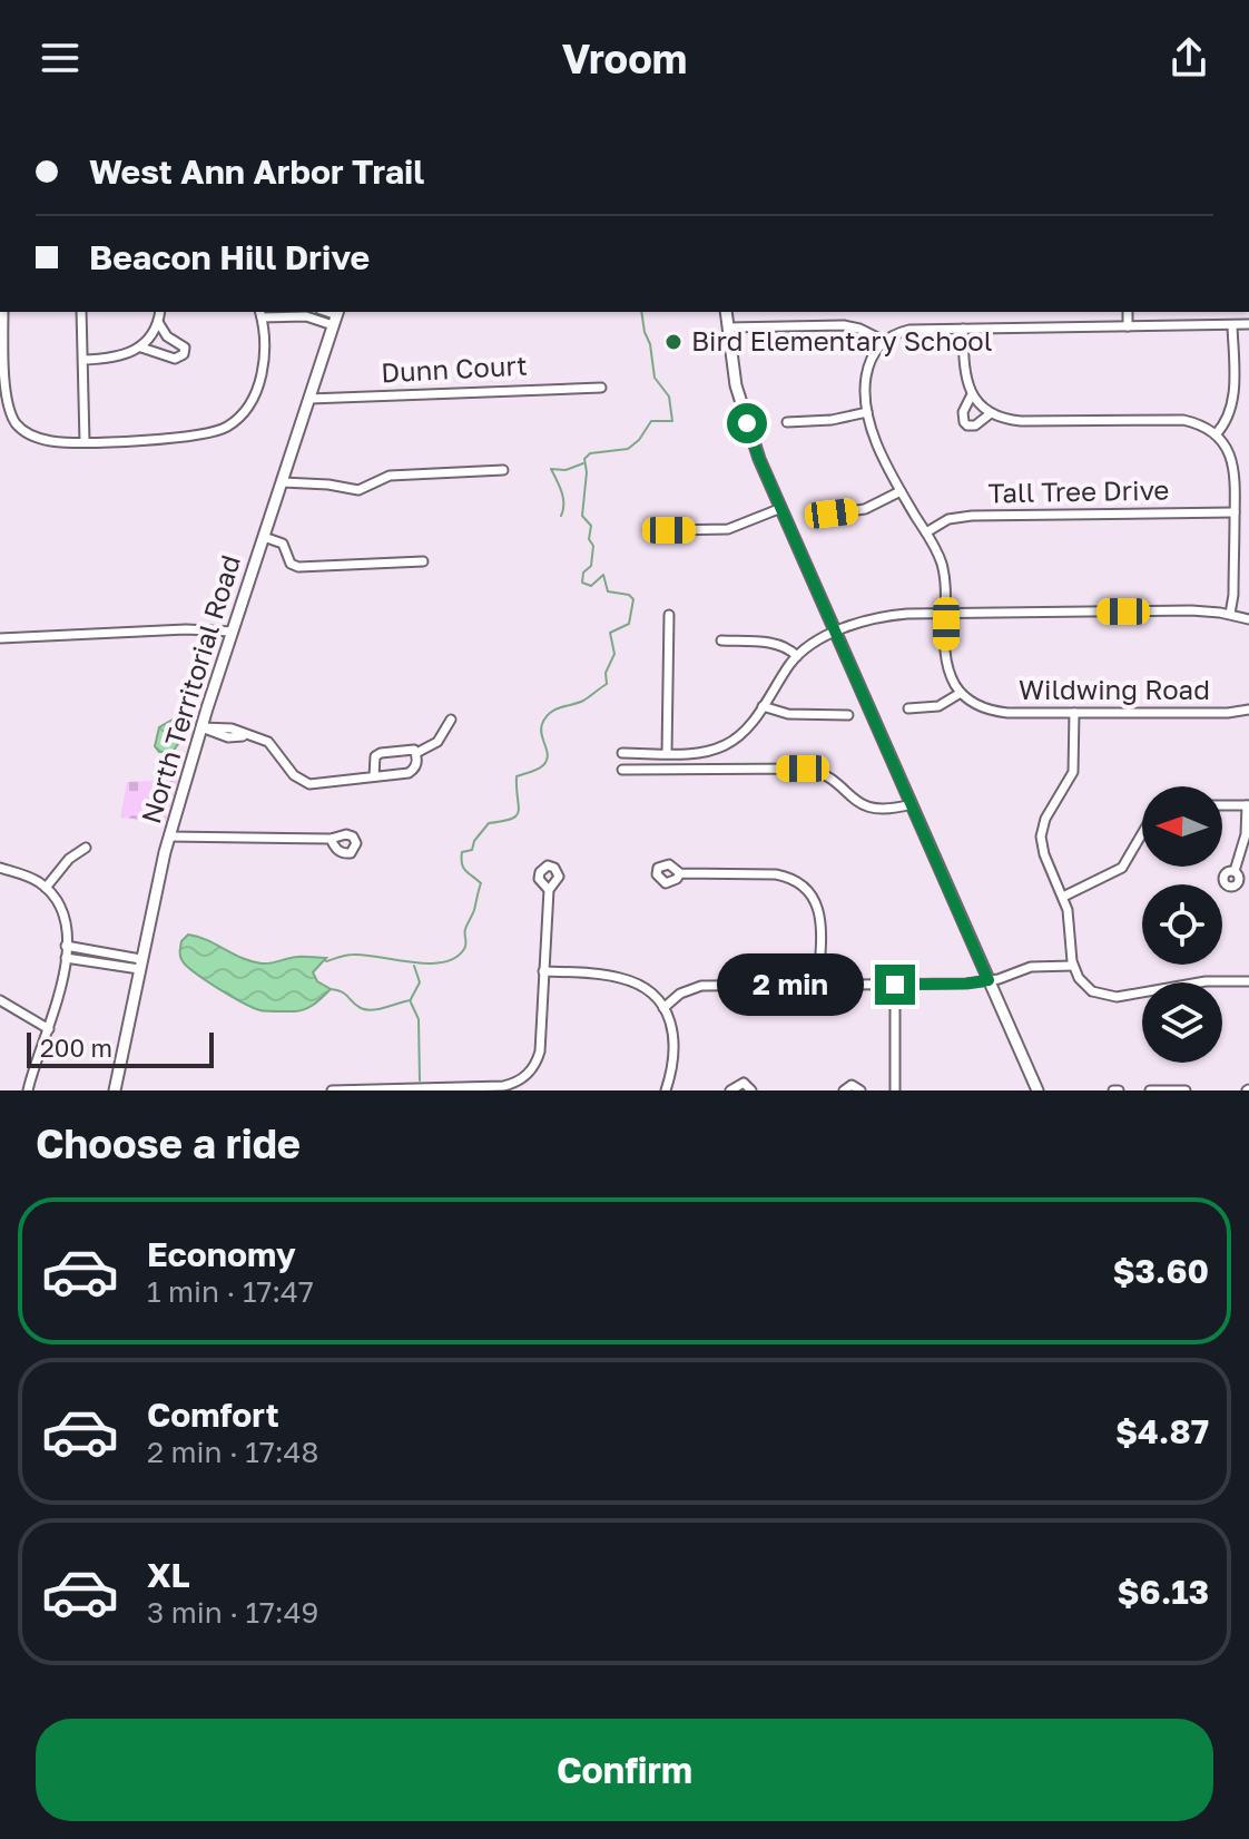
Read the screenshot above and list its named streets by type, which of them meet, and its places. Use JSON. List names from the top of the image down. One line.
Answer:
{"streets":{"street":["Dunn Court","Tall Tree Drive","North Territorial Road","Wildwing Road"]},"crossings":[["Dunn Court","North Territorial Road"]],"places":["Bird Elementary School"],"scale_bar":"200 m","north":"left","page":{"header":"Vroom","banner":["West Ann Arbor Trail","Beacon Hill Drive"],"bubble":"2 min","scale":"200 m","heading":"Choose a ride","list":[{"name":"Economy","note":"1 min · 17:47","value":"$3.60"},{"name":"Comfort","note":"2 min · 17:48","value":"$4.87"},{"name":"XL","note":"3 min · 17:49","value":"$6.13"}],"buttons":"Confirm"}}
